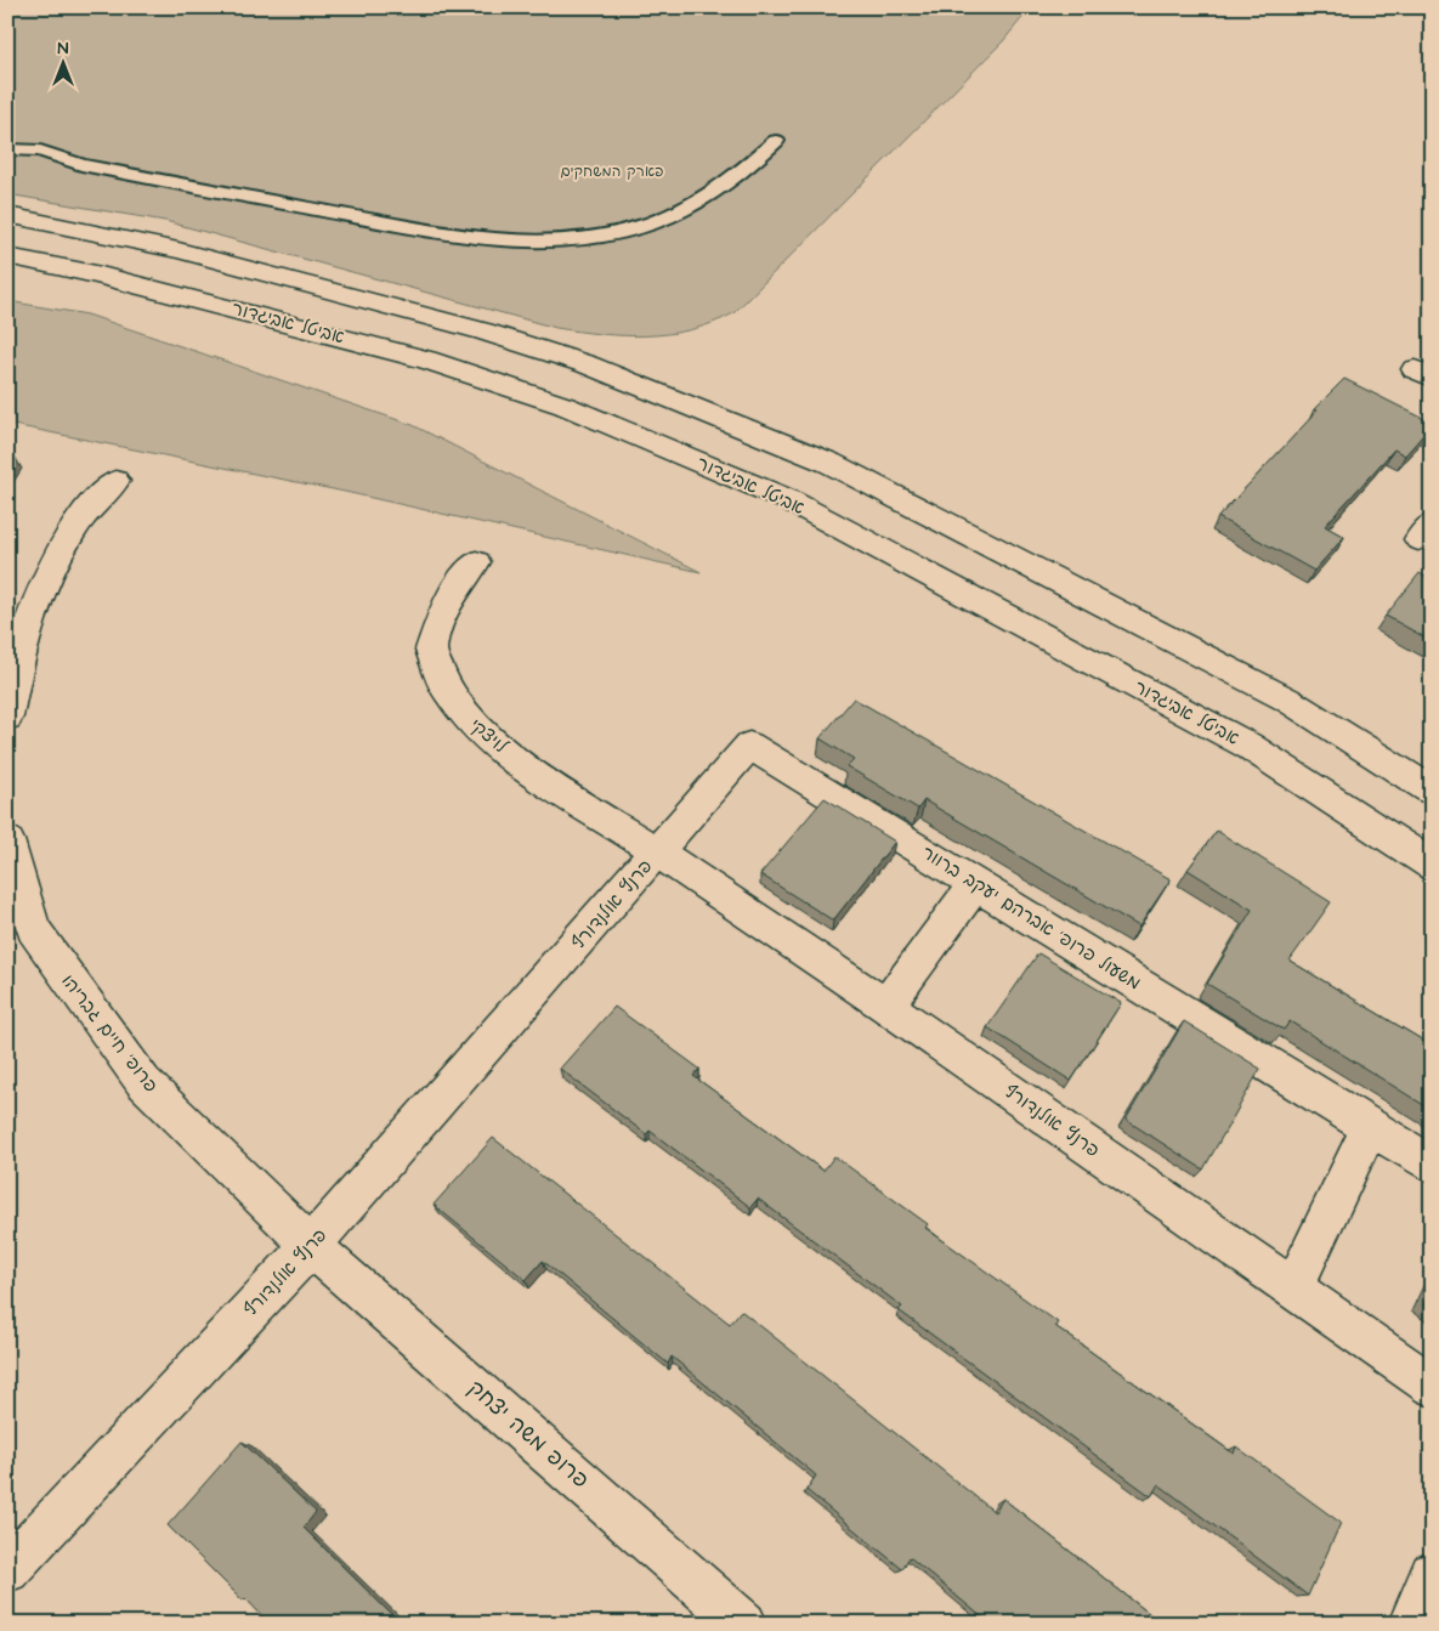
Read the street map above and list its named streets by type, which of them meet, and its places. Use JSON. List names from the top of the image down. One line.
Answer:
{"streets":{"street":["אביטל אביגדור","לויצקי","פרנץ אולנדורף","משעול פרופ' אברהם יעקב ברוור","פרופ' חיים גבריהו","פרופ משה יצחק"]},"crossings":[["לויצקי","פרנץ אולנדורף"],["לויצקי","משעול פרופ' אברהם יעקב ברוור"],["פרנץ אולנדורף","משעול פרופ' אברהם יעקב ברוור"],["פרנץ אולנדורף","פרופ' חיים גבריהו"],["פרנץ אולנדורף","פרופ משה יצחק"],["פרופ' חיים גבריהו","פרופ משה יצחק"]],"parks":["פארק המשחקים"],"north":"top"}
